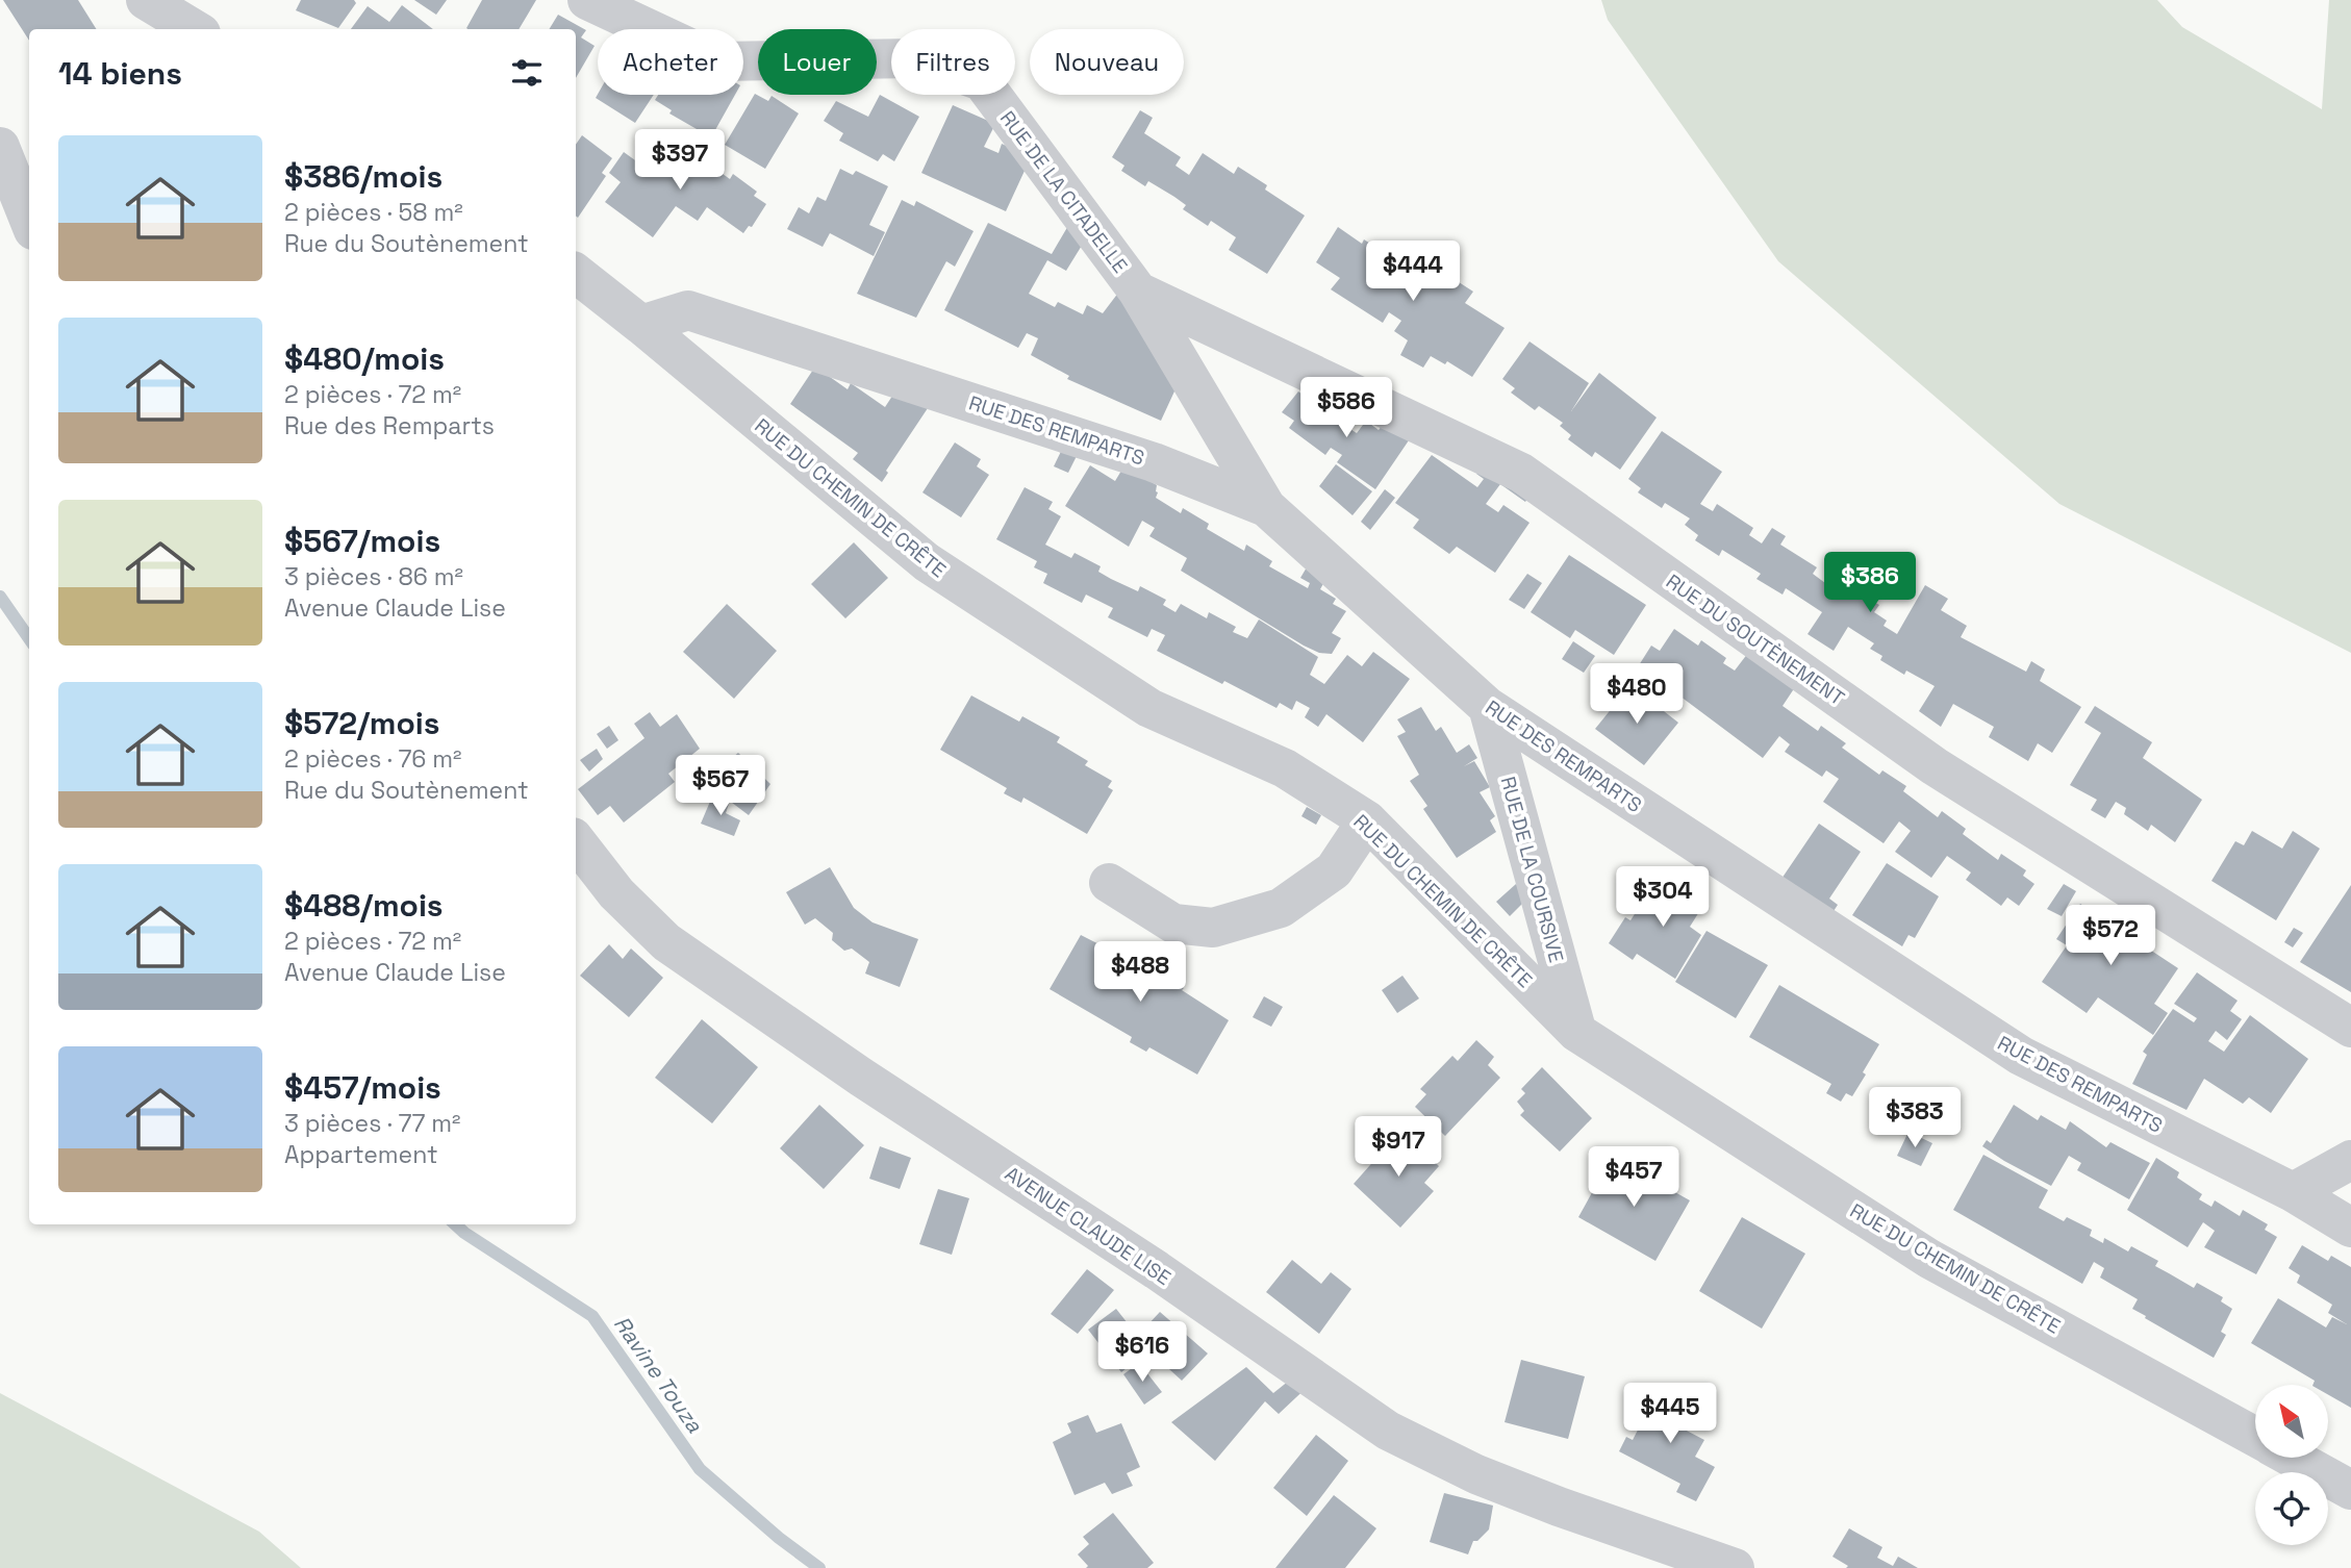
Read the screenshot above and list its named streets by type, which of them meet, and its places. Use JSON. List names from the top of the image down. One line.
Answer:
{"streets":{"street":["RUE DE LA CITADELLE","RUE DES REMPARTS","RUE DU CHEMIN DE CRÊTE","RUE DU SOUTÈNEMENT","RUE DE LA COURSIVE","AVENUE CLAUDE LISE"]},"crossings":[["RUE DE LA CITADELLE","RUE DES REMPARTS"],["RUE DE LA CITADELLE","RUE DU SOUTÈNEMENT"],["RUE DES REMPARTS","RUE DU CHEMIN DE CRÊTE"],["RUE DES REMPARTS","RUE DE LA COURSIVE"],["RUE DU CHEMIN DE CRÊTE","RUE DE LA COURSIVE"]],"water":["Ravine Touza"],"north":"top left","page":{"chip":["Acheter","Louer","Filtres","Nouveau"],"heading":"14 biens","list":[{"name":"$386/mois","note":"2 pièces · 58 m² · Rue du Soutènement"},{"name":"$480/mois","note":"2 pièces · 72 m² · Rue des Remparts"},{"name":"$567/mois","note":"3 pièces · 86 m² · Avenue Claude Lise"},{"name":"$572/mois","note":"2 pièces · 76 m² · Rue du Soutènement"},{"name":"$488/mois","note":"2 pièces · 72 m² · Avenue Claude Lise"},{"name":"$457/mois","note":"3 pièces · 77 m² · Appartement"}],"price":["$397","$444","$586","$386","$480","$567","$304","$572","$488","$383","$917","$457","$616","$445"]}}
